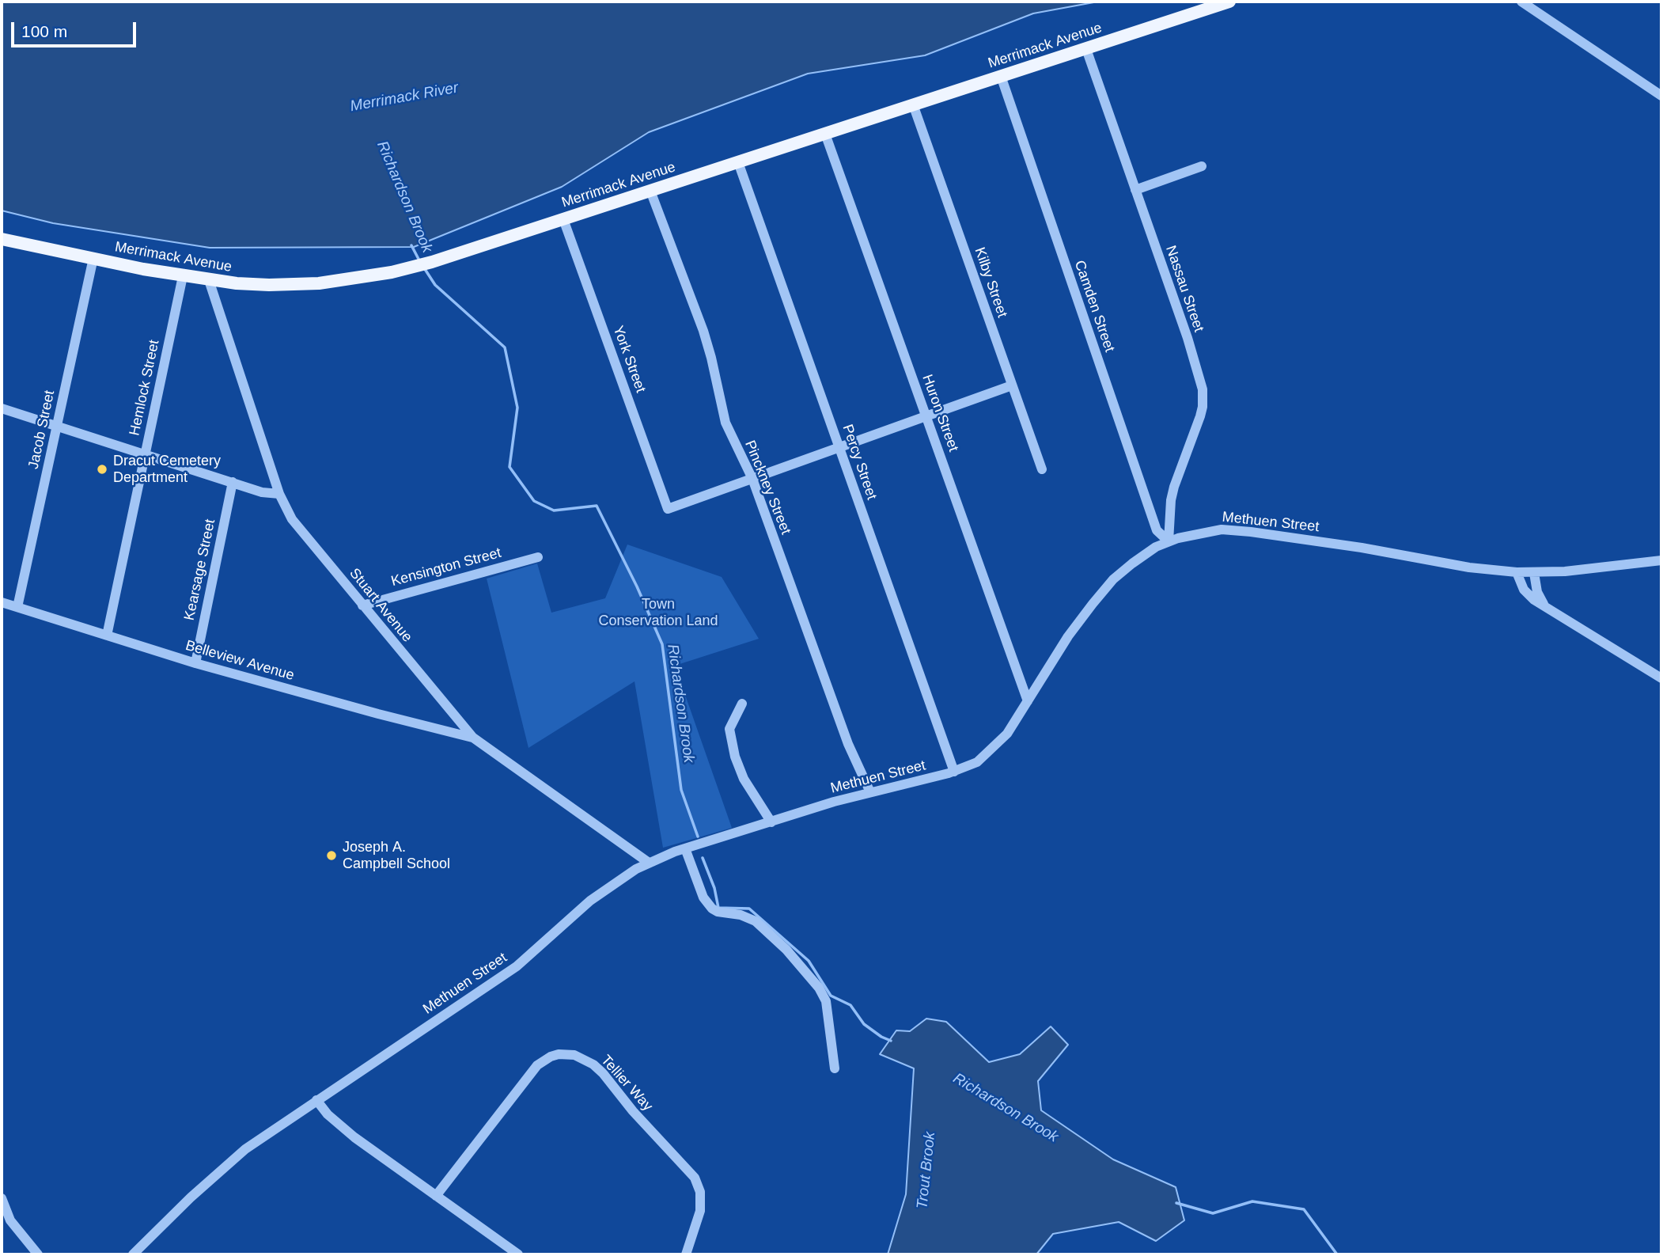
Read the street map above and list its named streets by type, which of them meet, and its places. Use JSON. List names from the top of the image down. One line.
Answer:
{"streets":{"main road":["Merrimack Avenue"],"street":["Kilby Street","Nassau Street","Camden Street","York Street","Hemlock Street","Huron Street","Jacob Street","Percy Street","Pinckney Street","Methuen Street","Kensington Street","Kearsage Street","Stuart Avenue","Belleview Avenue","Tellier Way"]},"crossings":[["Merrimack Avenue","Kilby Street"],["Merrimack Avenue","Nassau Street"],["Merrimack Avenue","Camden Street"],["Merrimack Avenue","York Street"],["Merrimack Avenue","Hemlock Street"],["Merrimack Avenue","Huron Street"],["Merrimack Avenue","Jacob Street"],["Merrimack Avenue","Percy Street"],["Merrimack Avenue","Pinckney Street"],["Merrimack Avenue","Stuart Avenue"],["Nassau Street","Camden Street"],["Nassau Street","Methuen Street"],["Camden Street","Methuen Street"],["York Street","Pinckney Street"],["Hemlock Street","Belleview Avenue"],["Huron Street","Methuen Street"],["Jacob Street","Belleview Avenue"],["Percy Street","Methuen Street"],["Pinckney Street","Methuen Street"],["Methuen Street","Stuart Avenue"],["Kensington Street","Stuart Avenue"],["Kearsage Street","Belleview Avenue"],["Stuart Avenue","Belleview Avenue"]],"water":["Merrimack River","Richardson Brook","Trout Brook"],"parks":["Town Conservation Land"],"places":["Dracut Cemetery Department","Joseph A. Campbell School"],"scale_bar":"100 m"}
